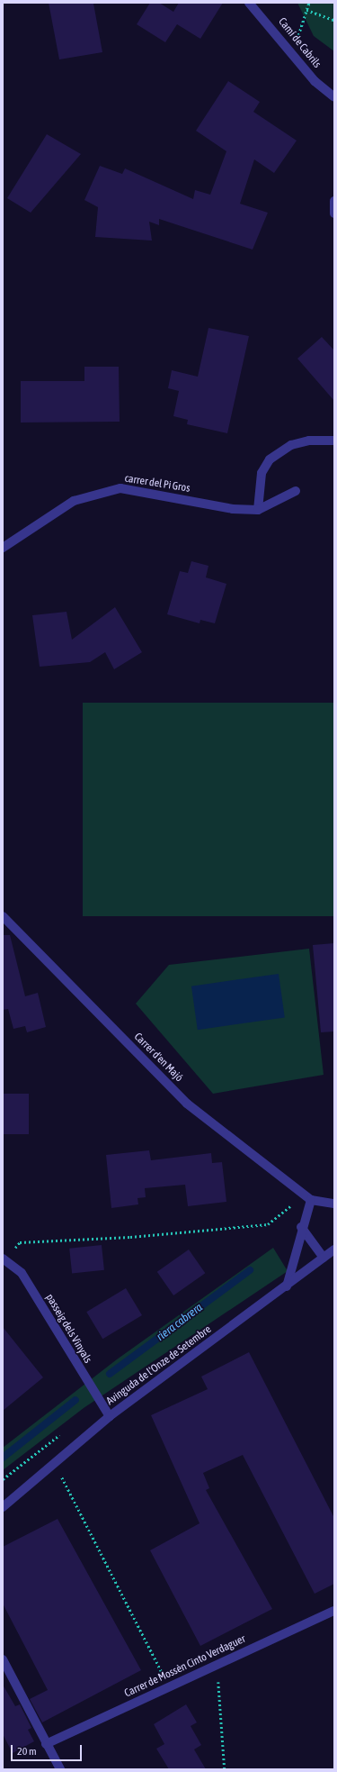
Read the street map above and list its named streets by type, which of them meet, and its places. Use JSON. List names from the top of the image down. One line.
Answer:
{"streets":{"street":["Camí de Cabrils","carrer del Pi Gros","Carrer d'en Majó","passeig dels Vinyals","Avinguda de l'Onze de Setembre","Carrer de Mossèn Cinto Verdaguer"]},"crossings":[["passeig dels Vinyals","Avinguda de l'Onze de Setembre"]],"water":["riera cabrera"],"scale_bar":"20 m"}
